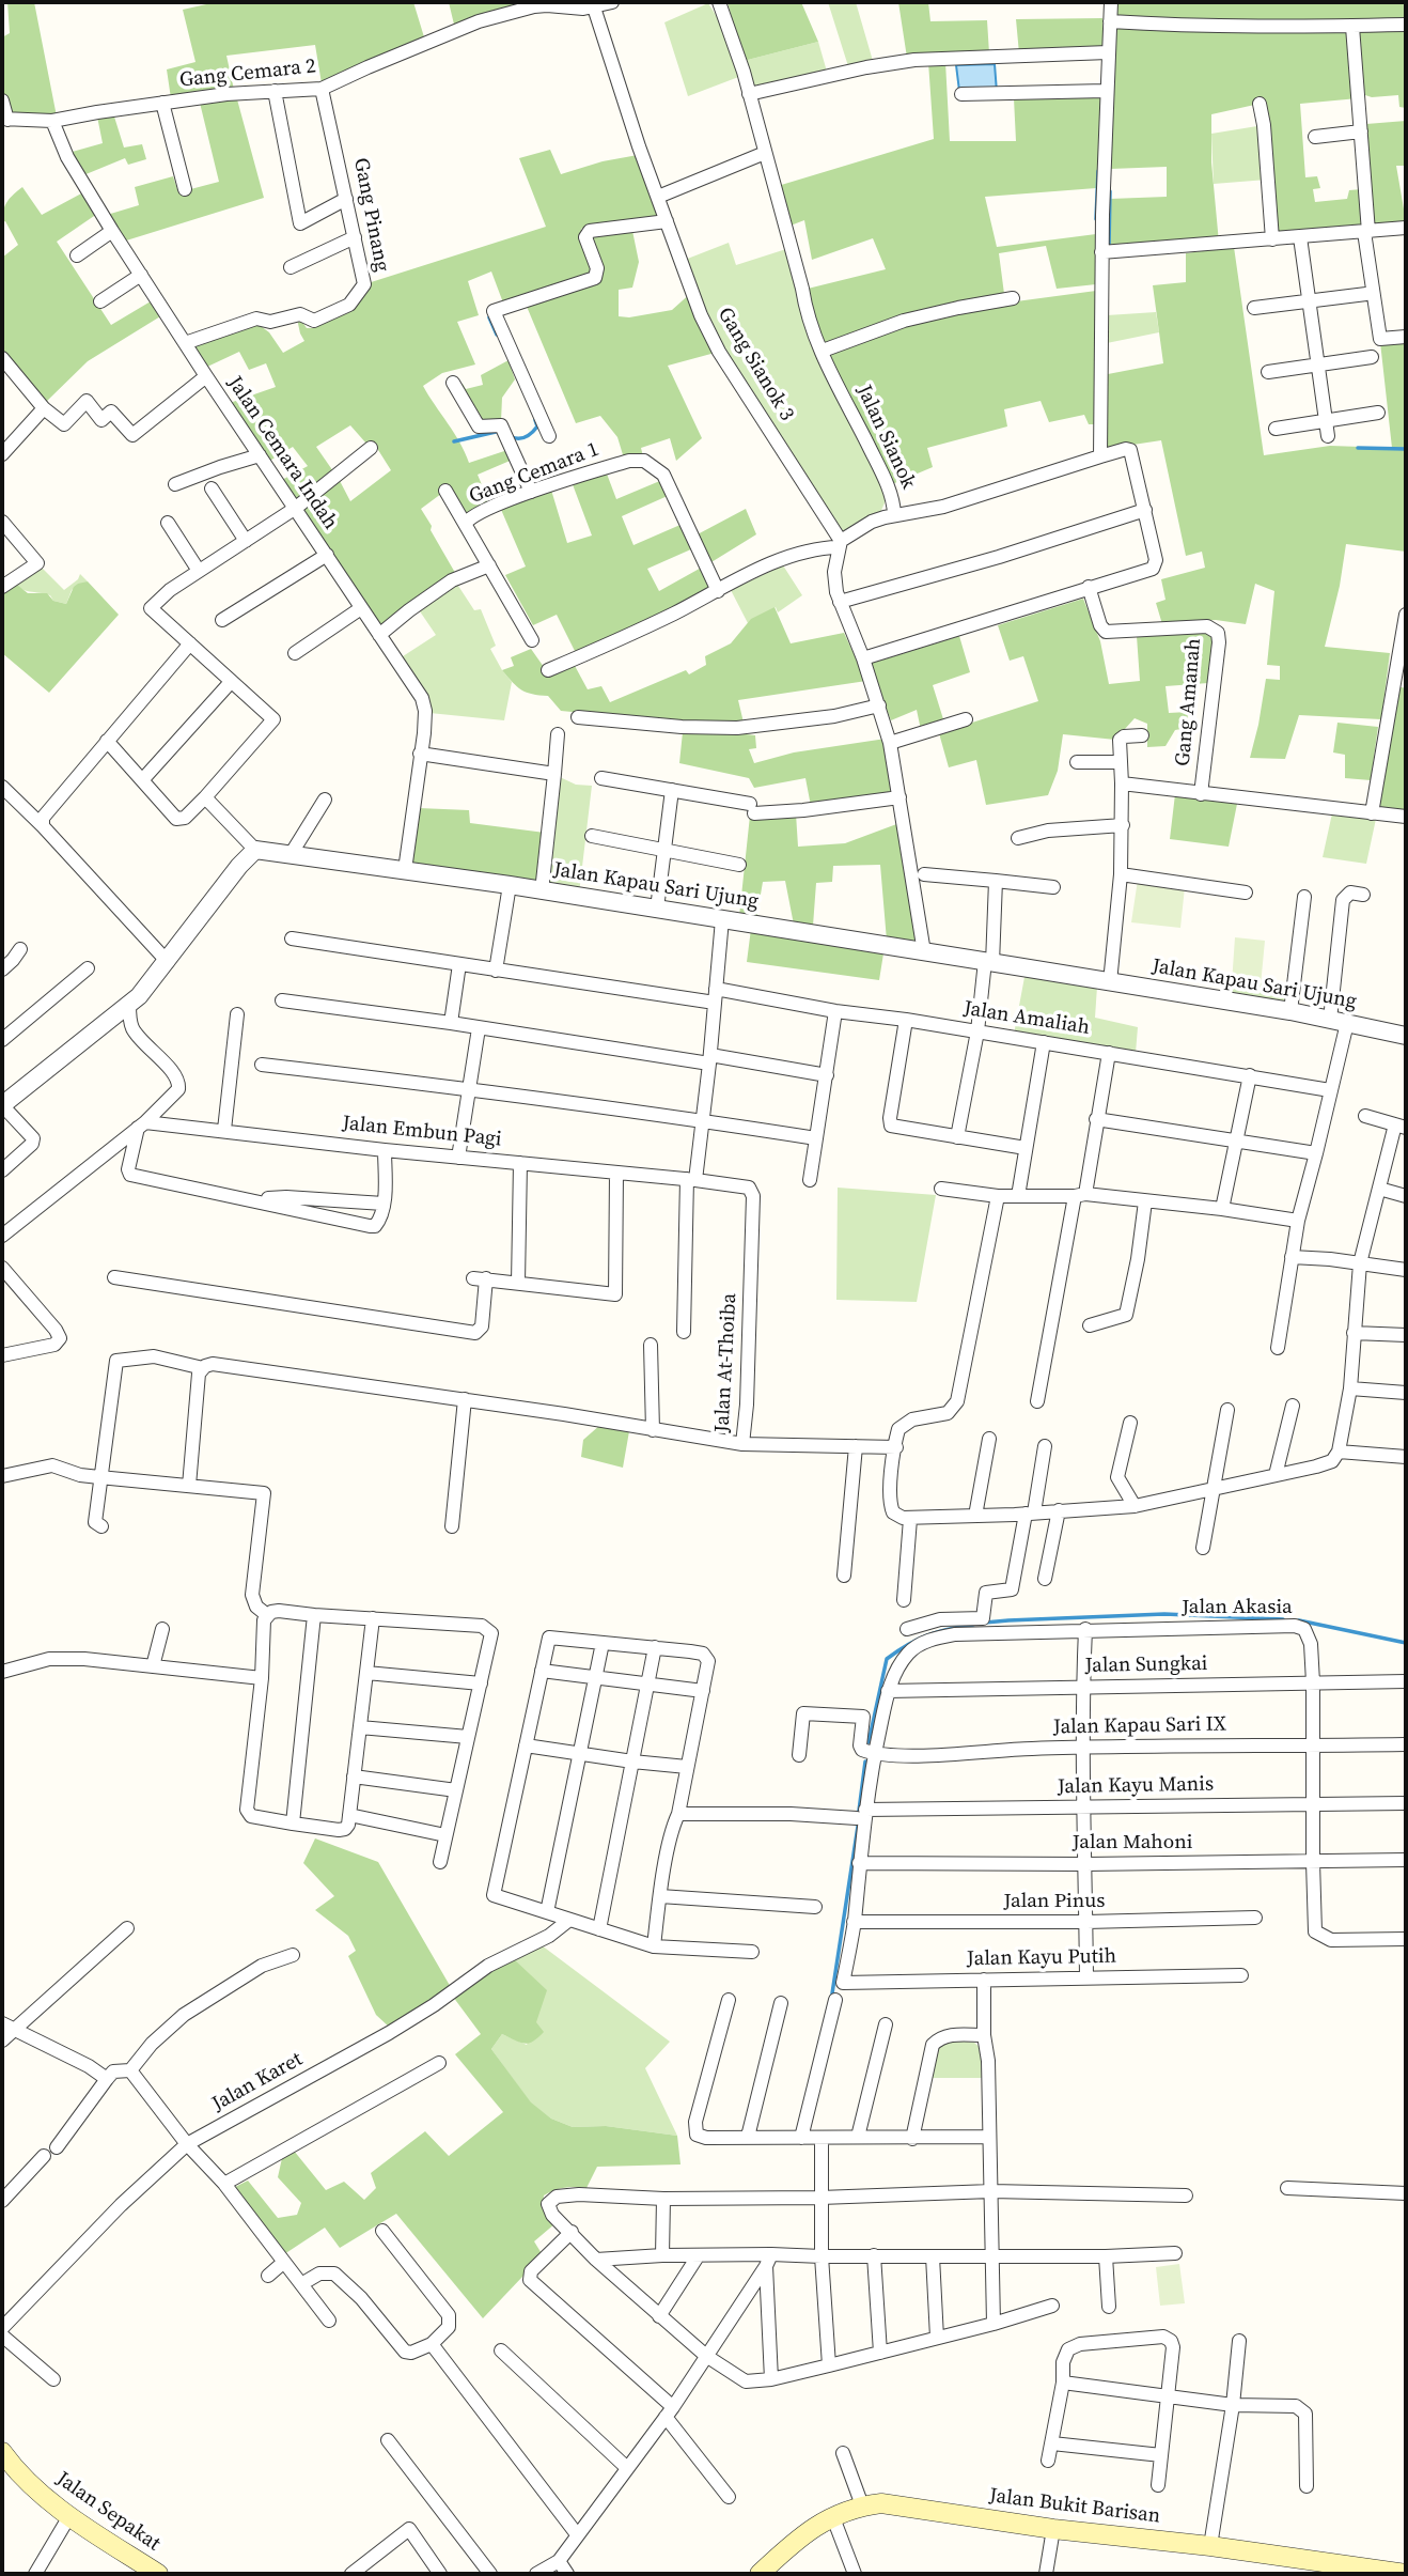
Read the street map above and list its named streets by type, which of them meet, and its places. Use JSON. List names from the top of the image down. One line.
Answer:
{"streets":{"main road":["Jalan Bukit Barisan","Jalan Sepakat"],"street":["Gang Cemara 2","Gang Pinang","Gang Sianok 3","Jalan Sianok","Jalan Cemara Indah","Gang Cemara 1","Gang Amanah","Jalan Kapau Sari Ujung","Jalan Amaliah","Jalan Embun Pagi","Jalan At-Thoiba","Jalan Akasia","Jalan Sungkai","Jalan Kapau Sari IX","Jalan Kayu Manis","Jalan Mahoni","Jalan Pinus","Jalan Kayu Putih","Jalan Karet"]},"crossings":[["Gang Cemara 2","Gang Pinang"],["Gang Cemara 2","Gang Sianok 3"],["Gang Cemara 2","Jalan Cemara Indah"],["Gang Pinang","Jalan Cemara Indah"],["Gang Sianok 3","Jalan Sianok"],["Jalan Cemara Indah","Jalan Kapau Sari Ujung"],["Jalan Embun Pagi","Jalan At-Thoiba"],["Jalan Akasia","Jalan Sungkai"],["Jalan Akasia","Jalan Kapau Sari IX"],["Jalan Akasia","Jalan Kayu Manis"],["Jalan Akasia","Jalan Mahoni"],["Jalan Akasia","Jalan Pinus"],["Jalan Akasia","Jalan Kayu Putih"]]}
